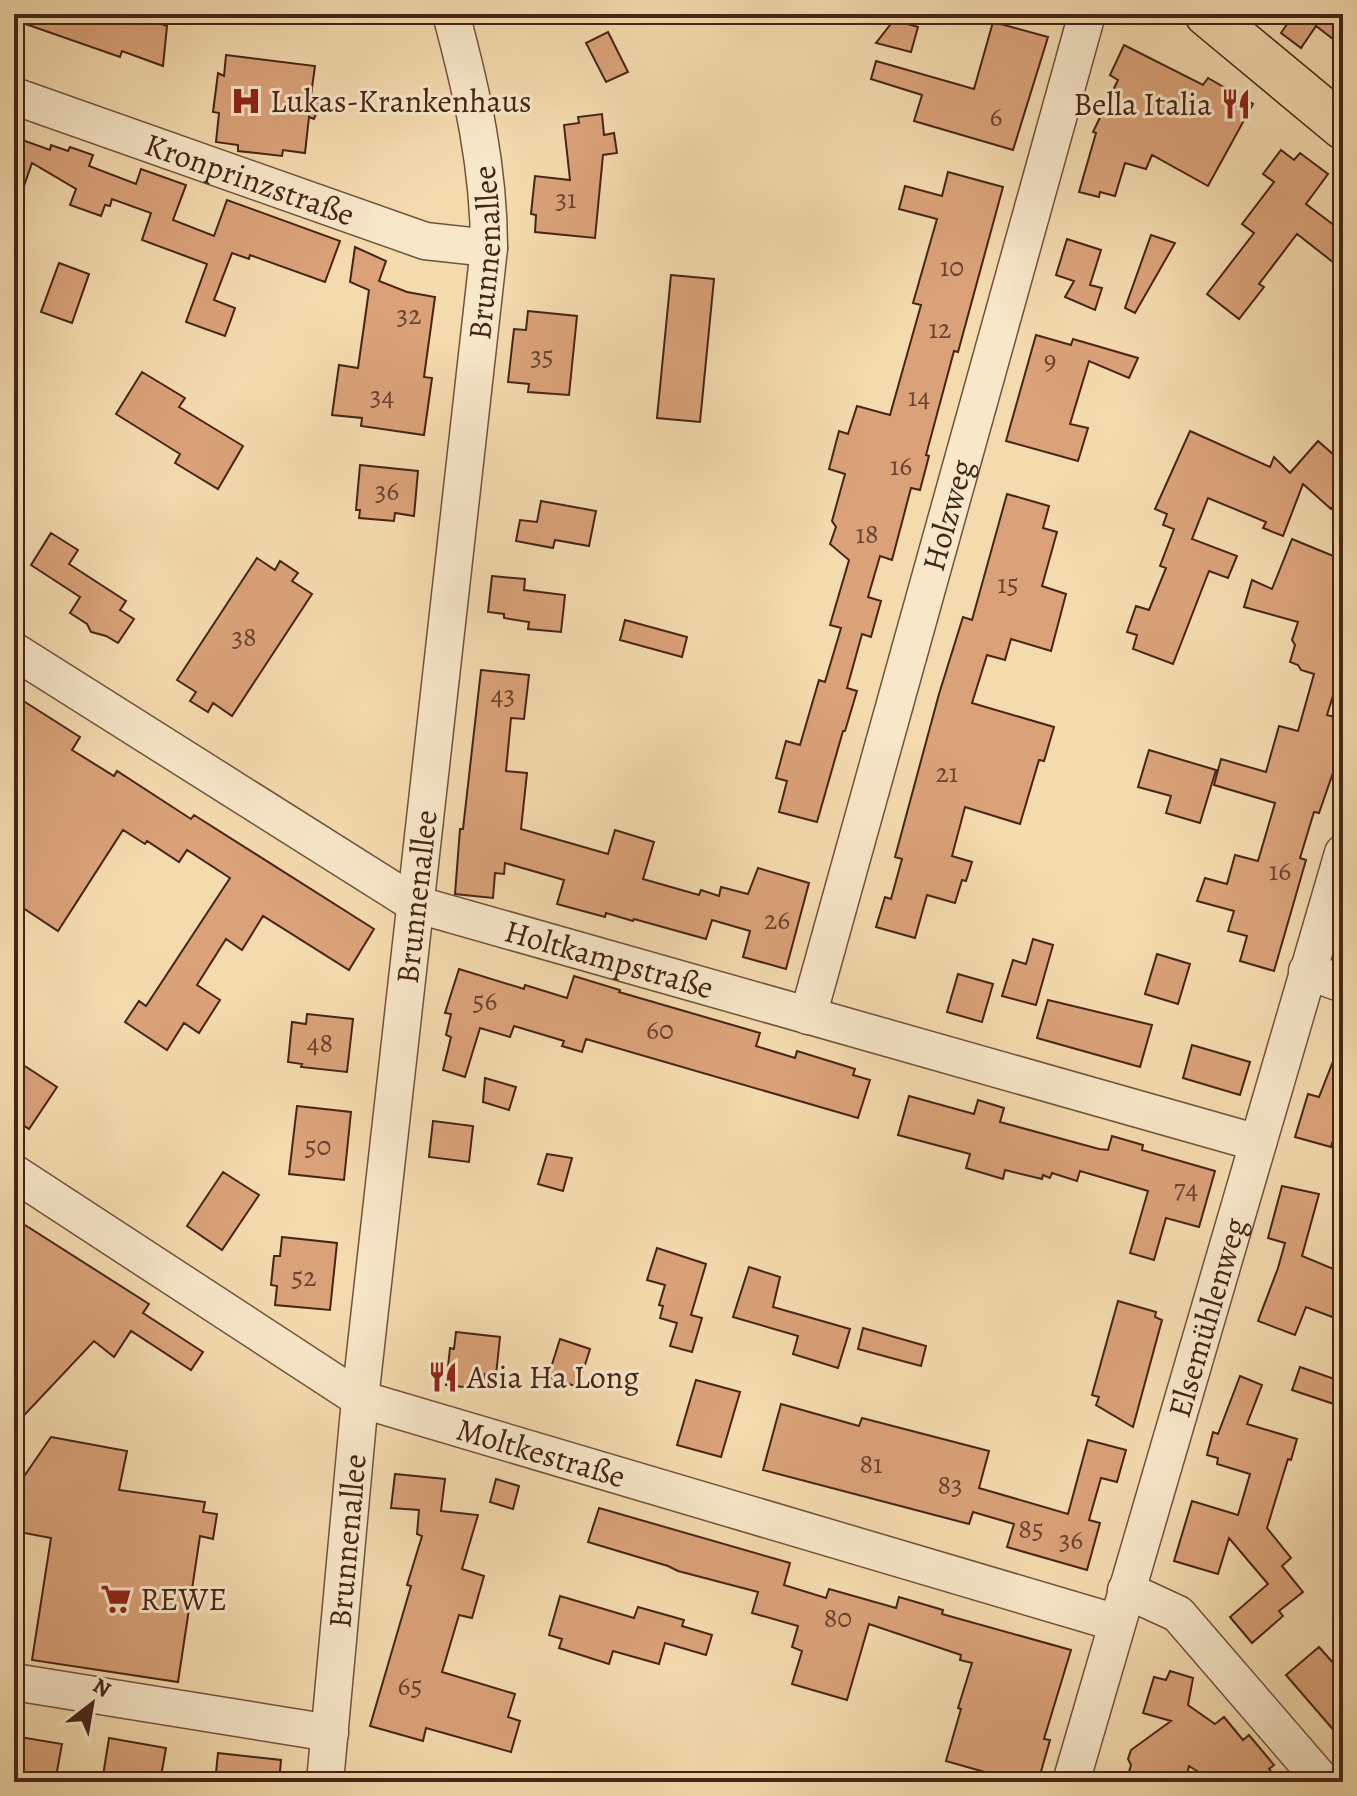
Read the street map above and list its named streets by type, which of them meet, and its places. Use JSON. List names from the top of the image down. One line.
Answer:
{"streets":{"street":["Kronprinzstraße","Brunnenallee","Holzweg","Holtkampstraße","Elsemühlenweg","Moltkestraße"]},"crossings":[["Kronprinzstraße","Brunnenallee"],["Brunnenallee","Holtkampstraße"],["Brunnenallee","Moltkestraße"],["Holzweg","Holtkampstraße"],["Holtkampstraße","Elsemühlenweg"],["Elsemühlenweg","Moltkestraße"]],"places":{"hospital":["Lukas-Krankenhaus"],"restaurant":["Bella Italia","Asia Ha Long"],"supermarket":["REWE"]},"house_numbers":["6","31","10","32","12","35","9","34","14","16","36","18","15","38","43","21","16","26","56","60","48","50","74","52","81","83","85","36","80","65"],"north":"top right"}
